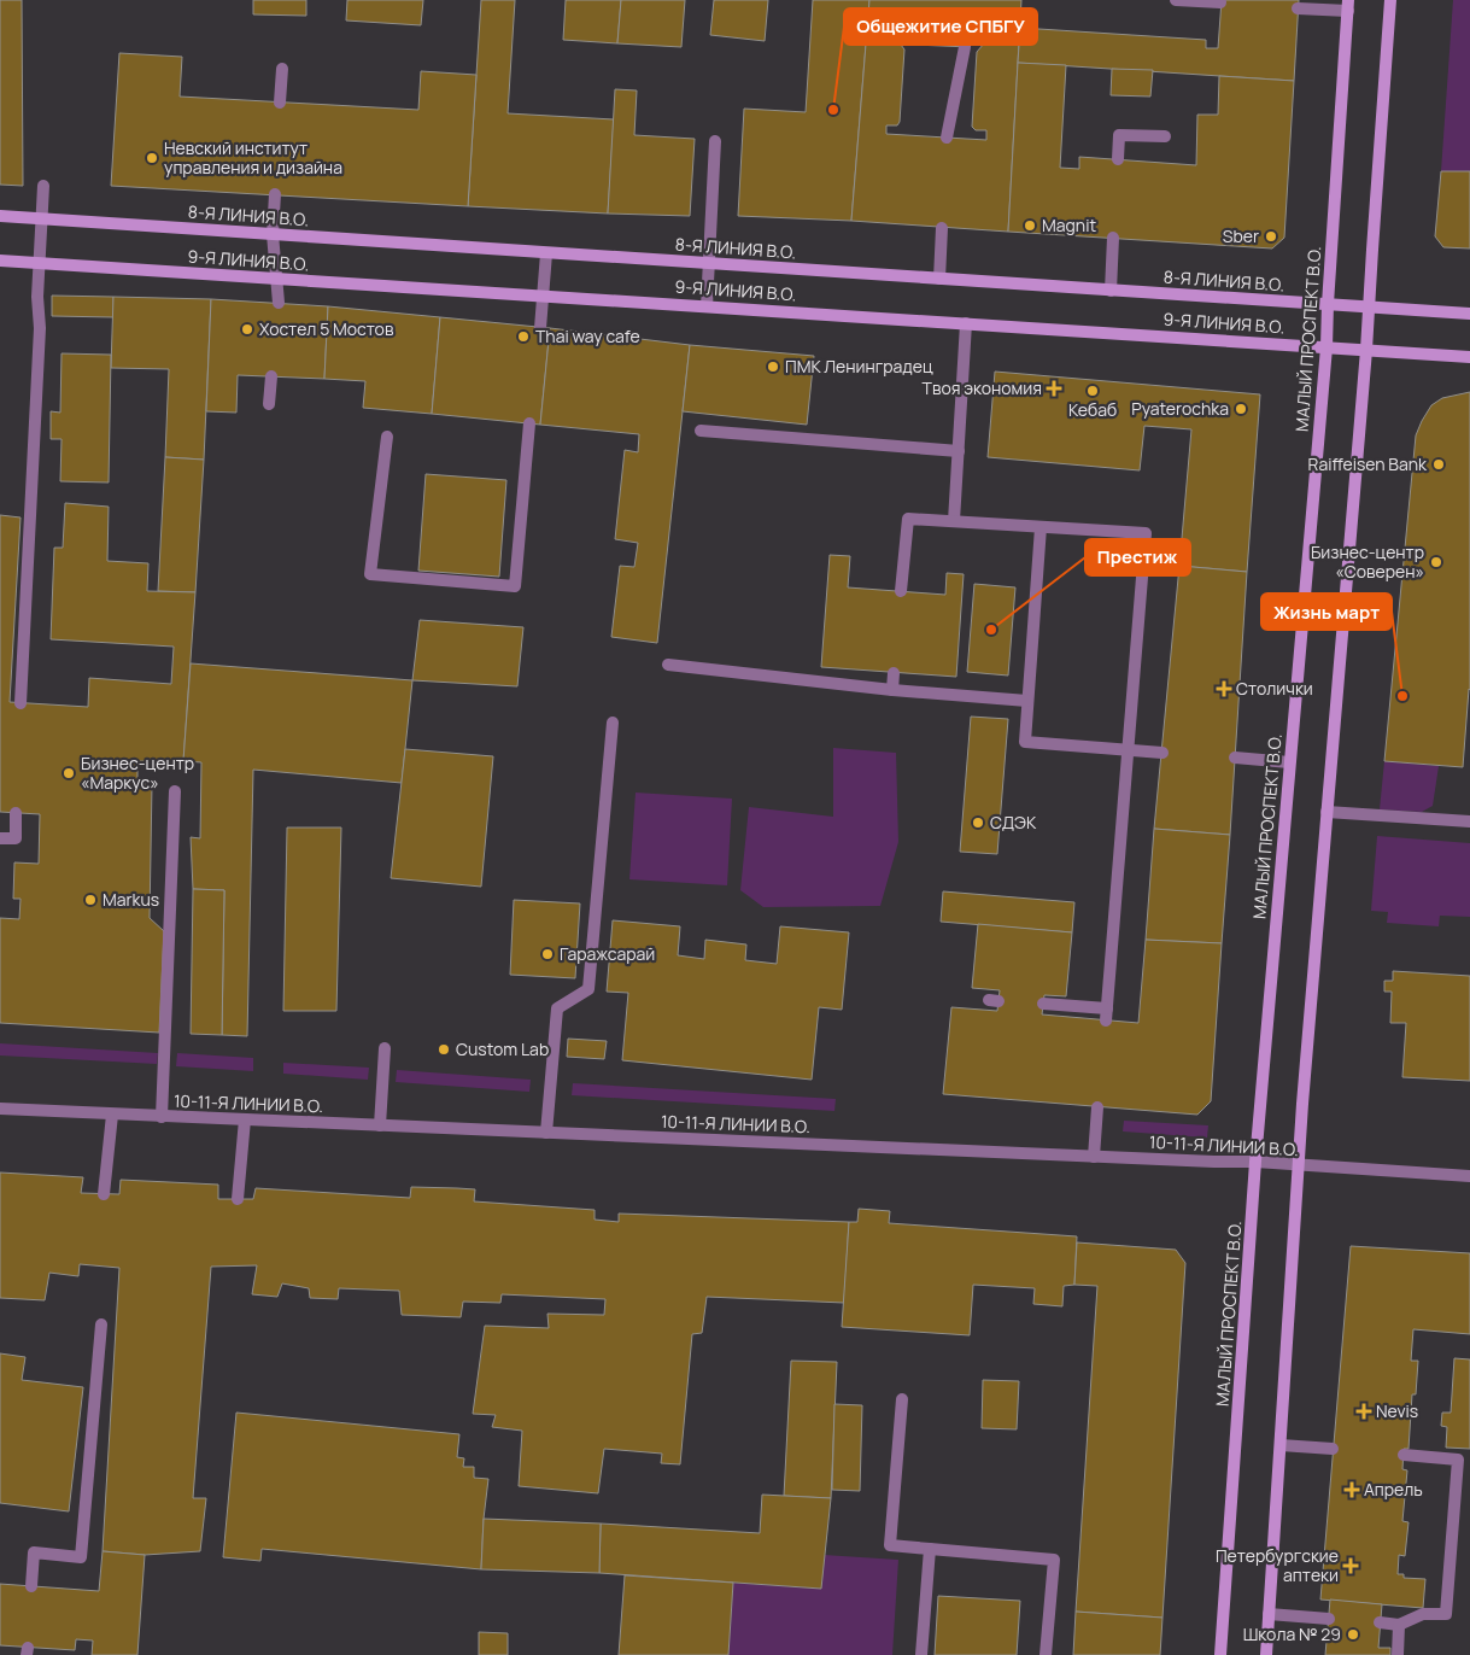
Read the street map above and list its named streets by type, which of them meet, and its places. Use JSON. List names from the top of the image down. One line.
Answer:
{"streets":{"main road":["8-Я ЛИНИЯ В.О.","9-Я ЛИНИЯ В.О.","МАЛЫЙ ПРОСПЕКТ В.О."],"street":["10-11-Я ЛИНИИ В.О."]},"crossings":[["8-Я ЛИНИЯ В.О.","МАЛЫЙ ПРОСПЕКТ В.О."],["9-Я ЛИНИЯ В.О.","МАЛЫЙ ПРОСПЕКТ В.О."],["МАЛЫЙ ПРОСПЕКТ В.О.","10-11-Я ЛИНИИ В.О."]],"places":{"other":["Общежитие СПБГУ","Невский институт управления и дизайна","Magnit","Sber","Хостел 5 Мостов","Thai way cafe","ПМК Ленинградец","Кебаб","Pyaterochka","Raiffeisen Bank","Бизнес-центр «Соверен»","Престиж","Жизнь март","Бизнес-центр «Маркус»","СДЭК","Markus","Гаражсарай","Custom Lab","Школа № 29"],"health":["Твоя экономия","Столички","Nevis","Апрель","Петербургские аптеки"]}}
